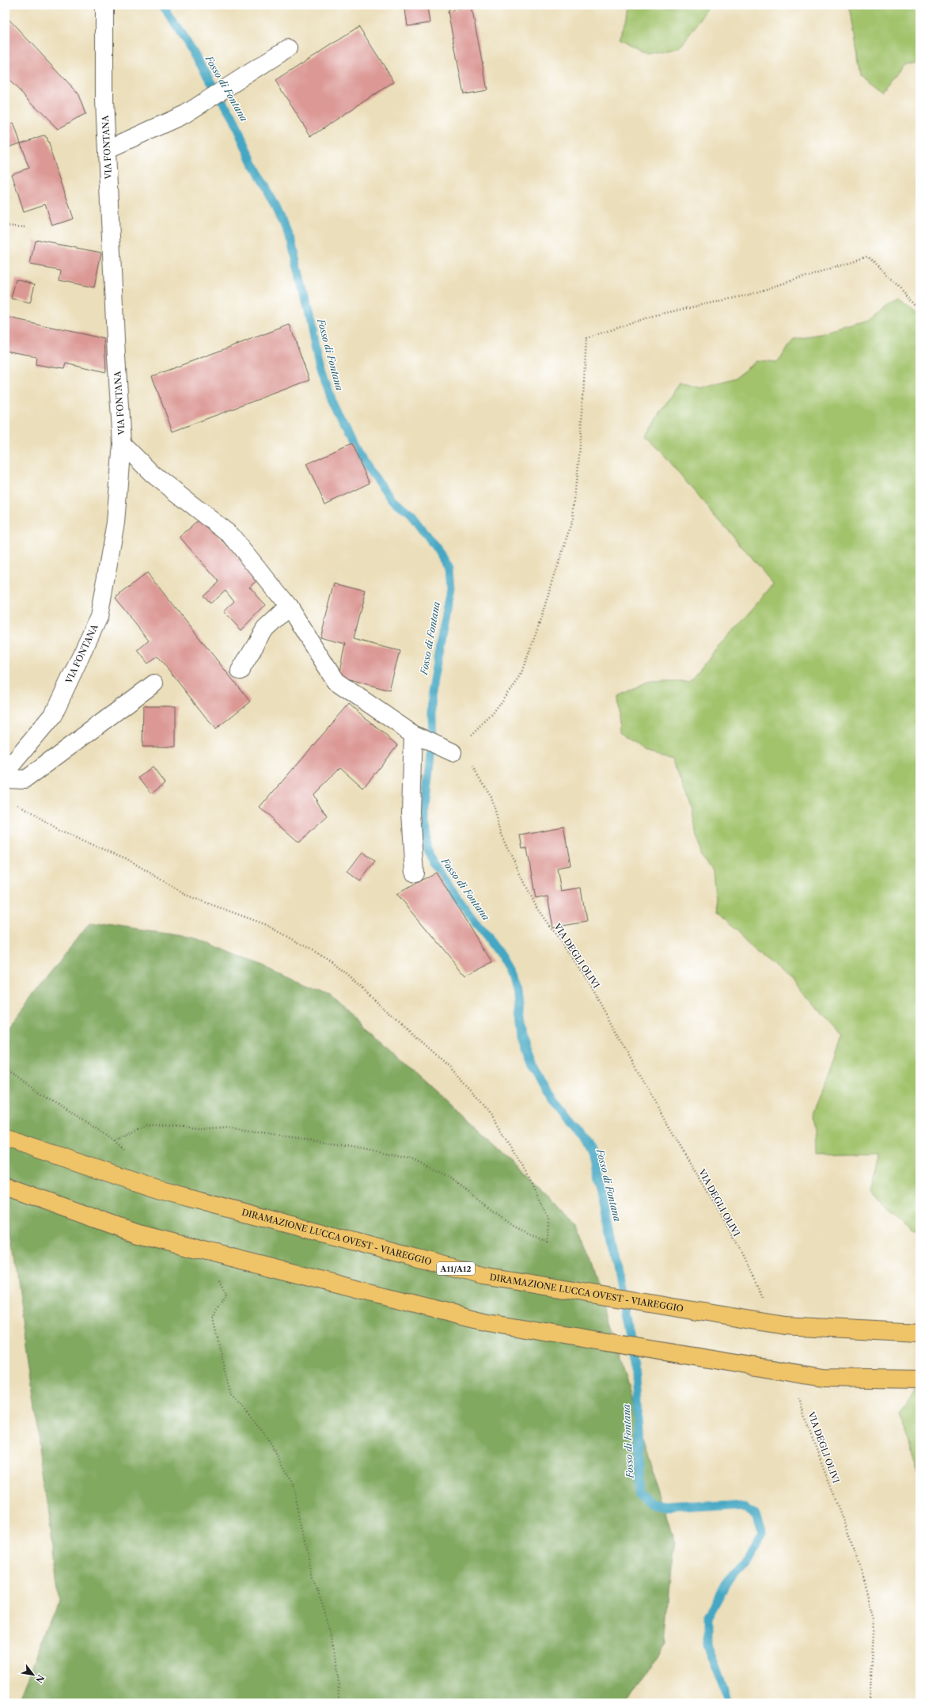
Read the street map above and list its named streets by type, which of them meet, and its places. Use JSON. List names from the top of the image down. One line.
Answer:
{"streets":{"highway":["DIRAMAZIONE LUCCA OVEST - VIAREGGIO","A11/A12"],"street":["VIA FONTANA"],"path":["VIA DEGLI OLIVI"]},"water":["Fosso di Fontana"],"north":"bottom right"}
